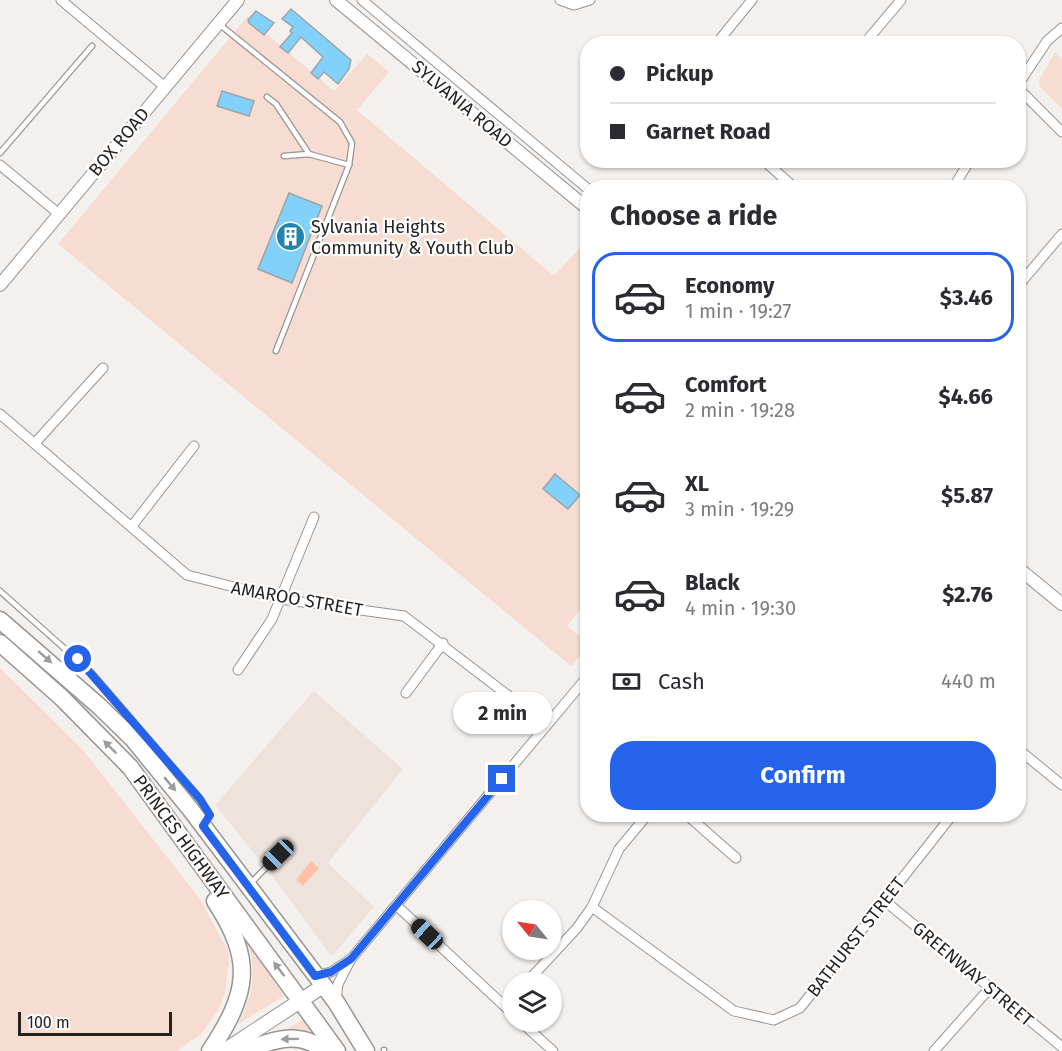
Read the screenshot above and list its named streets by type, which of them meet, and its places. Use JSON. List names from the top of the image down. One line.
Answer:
{"streets":{"highway":["PRINCES HIGHWAY"],"street":["SYLVANIA ROAD","BOX ROAD","AMAROO STREET","BATHURST STREET","GREENWAY STREET"]},"crossings":[["BATHURST STREET","GREENWAY STREET"]],"places":{"building":["Sylvania Heights Community & Youth Club"]},"scale_bar":"100 m","north":"top left","page":{"banner":["Pickup","Garnet Road"],"heading":"Choose a ride","list":[{"name":"Economy","note":"1 min · 19:27","value":"$3.46"},{"name":"Comfort","note":"2 min · 19:28","value":"$4.66"},{"name":"XL","note":"3 min · 19:29","value":"$5.87"},{"name":"Black","note":"4 min · 19:30","value":"$2.76"}],"pay":["Cash","440 m"],"bubble":"2 min","buttons":"Confirm","scale":"100 m"}}
